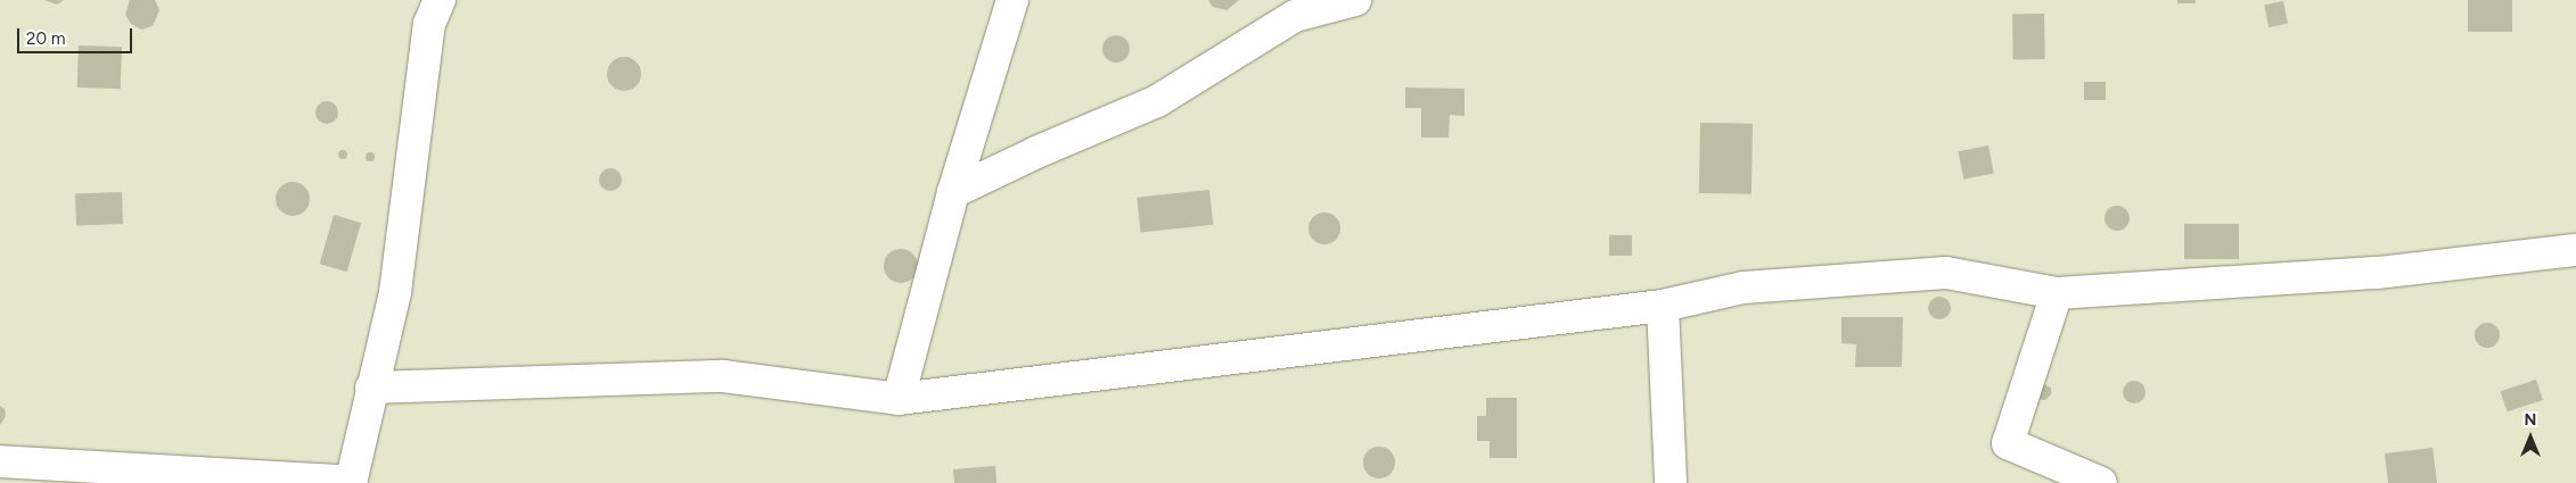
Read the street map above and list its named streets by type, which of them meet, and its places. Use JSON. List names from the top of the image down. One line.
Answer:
{"scale_bar":"20 m","north":"top"}
